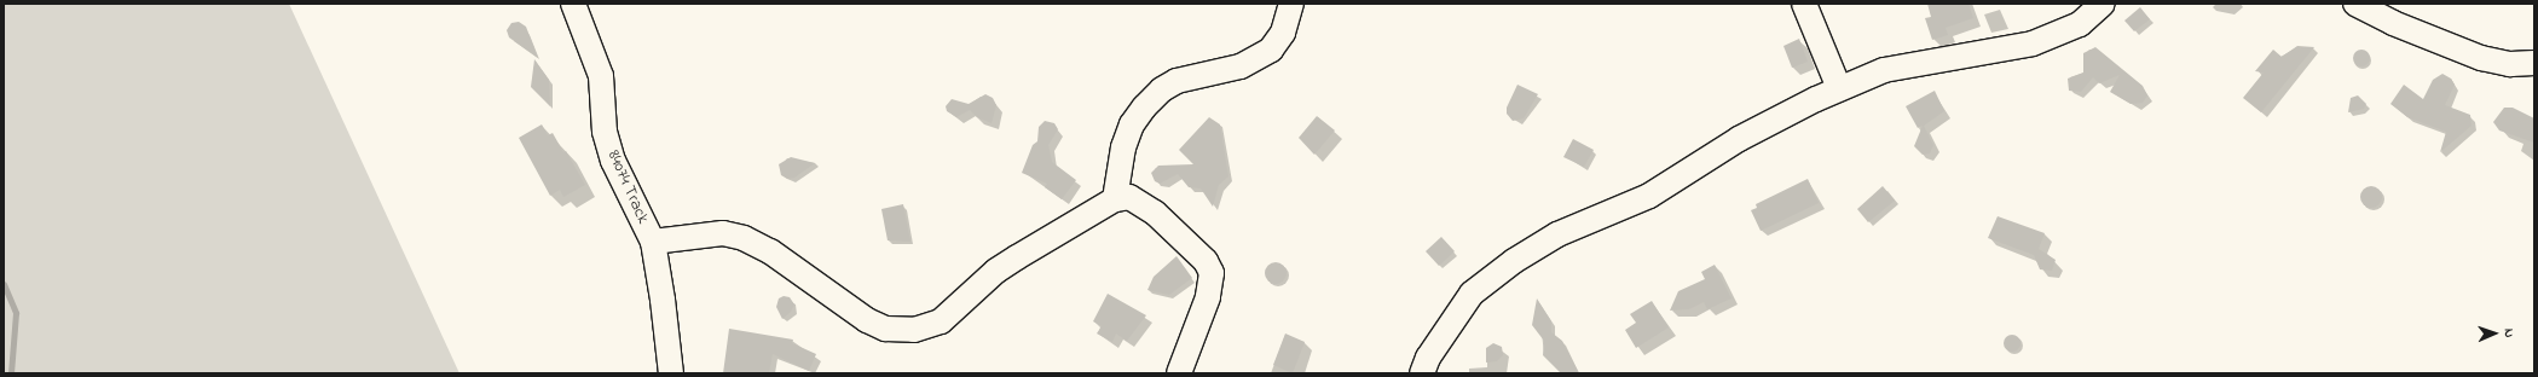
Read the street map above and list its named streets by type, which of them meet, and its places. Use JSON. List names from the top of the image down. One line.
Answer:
{"streets":{"street":["84074 Track"]},"north":"right"}
